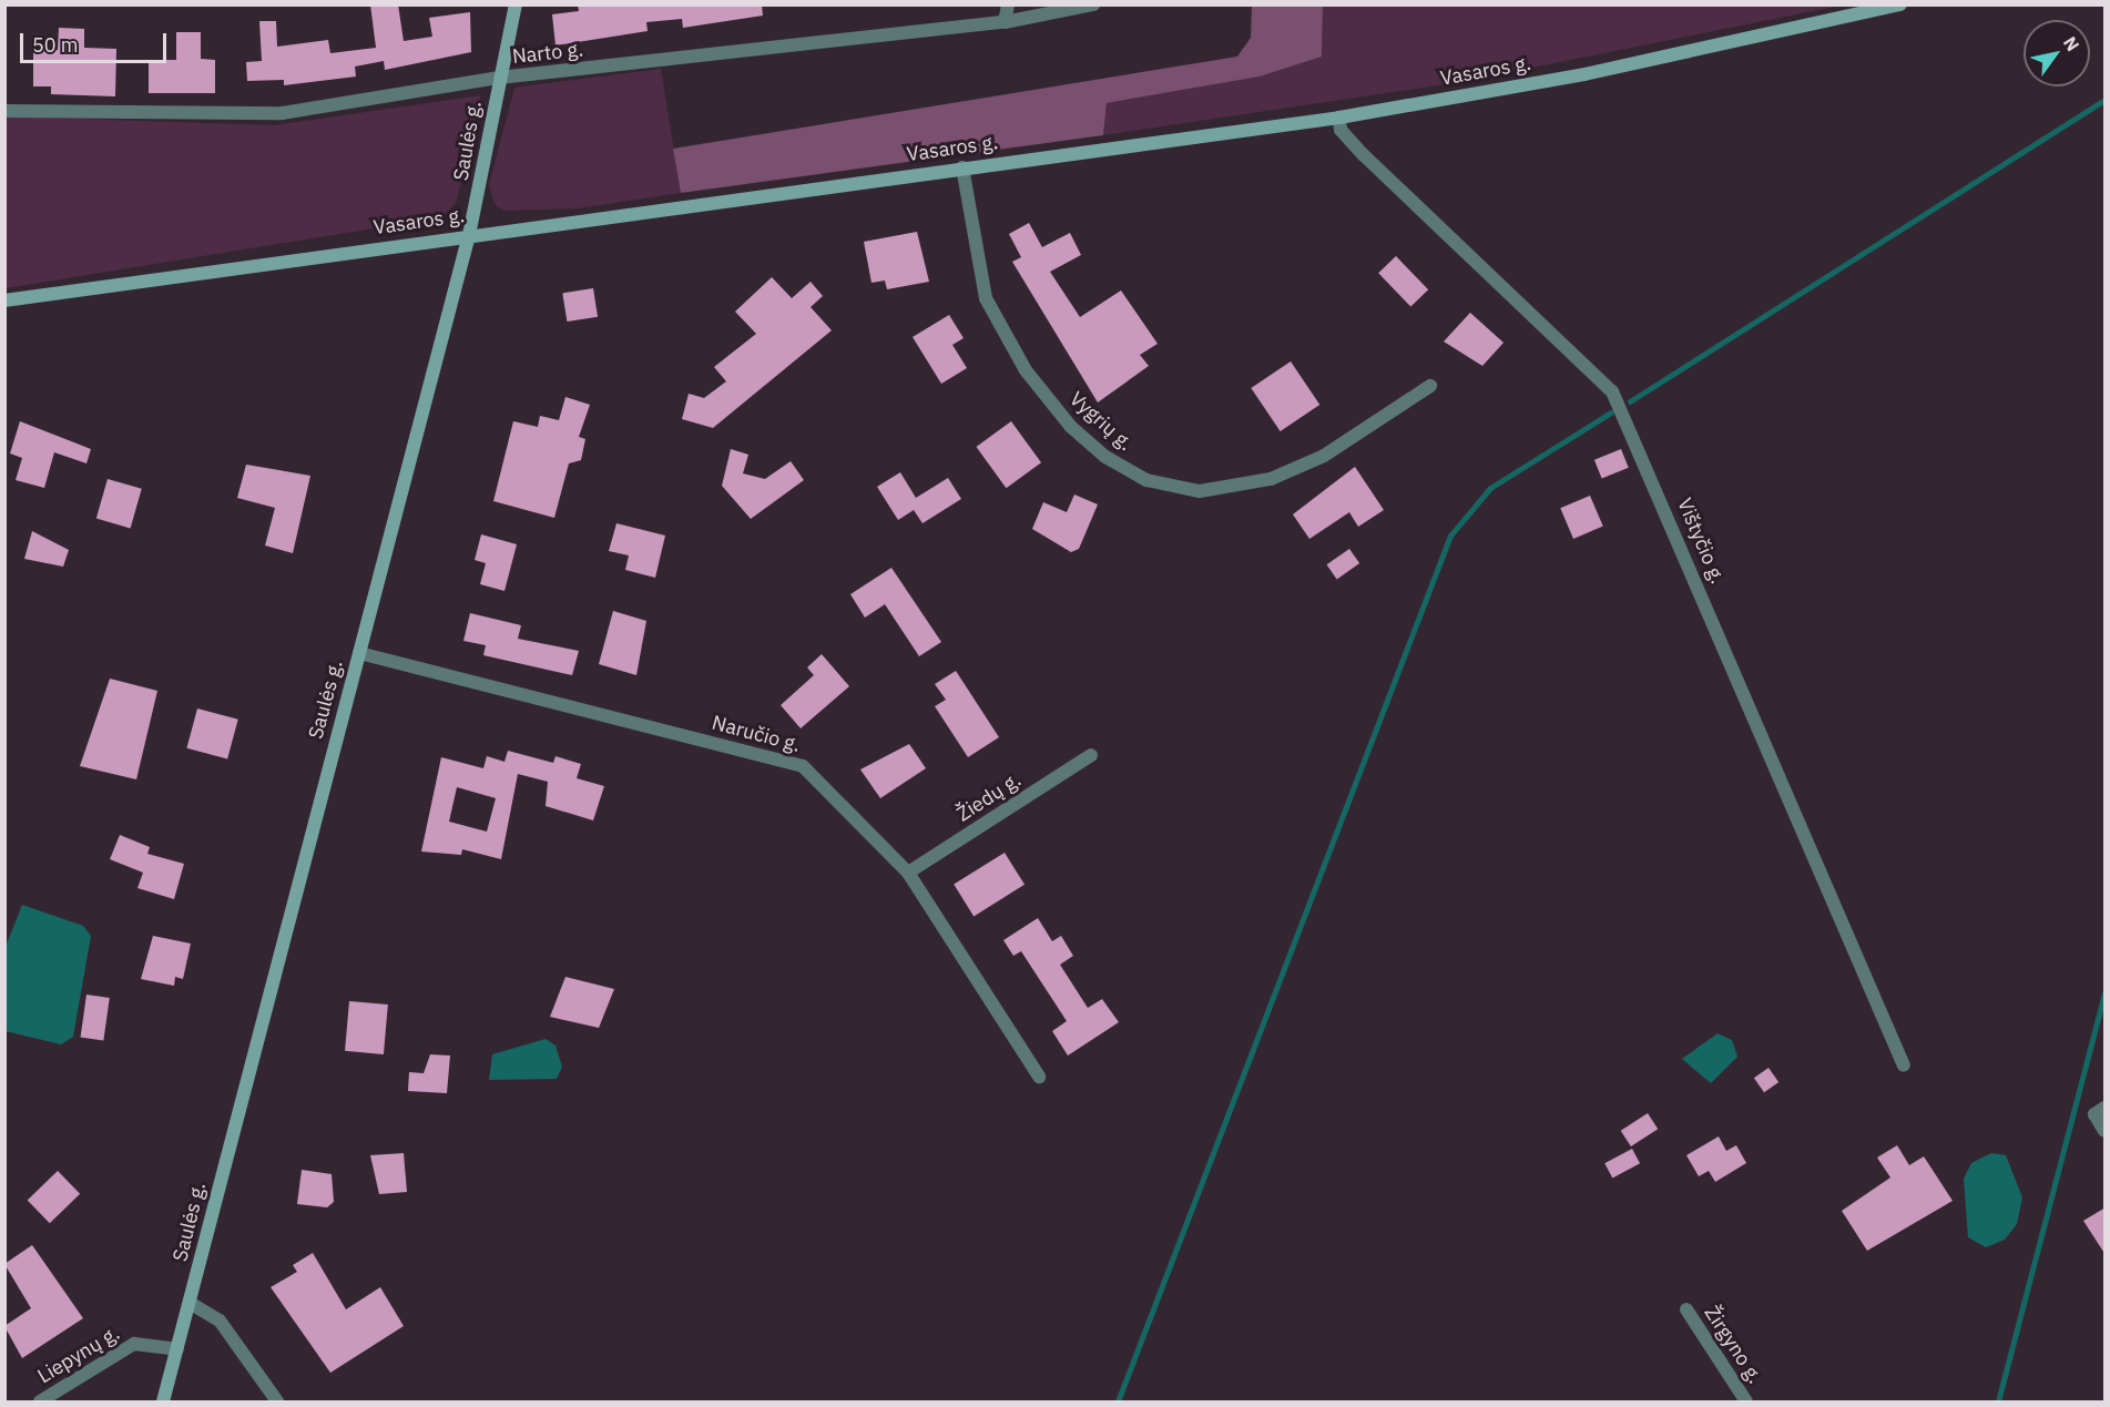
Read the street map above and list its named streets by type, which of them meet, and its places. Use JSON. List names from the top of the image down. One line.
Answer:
{"streets":{"main road":["Vasaros g.","Saulės g."],"street":["Narto g.","Vygrių g.","Vištyčio g.","Naručio g.","Žiedų g.","Žirgyno g.","Liepynų g."]},"crossings":[["Narto g.","Saulės g."],["Vasaros g.","Saulės g."],["Vasaros g.","Vygrių g."],["Vasaros g.","Vištyčio g."],["Saulės g.","Naručio g."],["Saulės g.","Liepynų g."],["Naručio g.","Žiedų g."]],"scale_bar":"50 m","north":"top right"}
